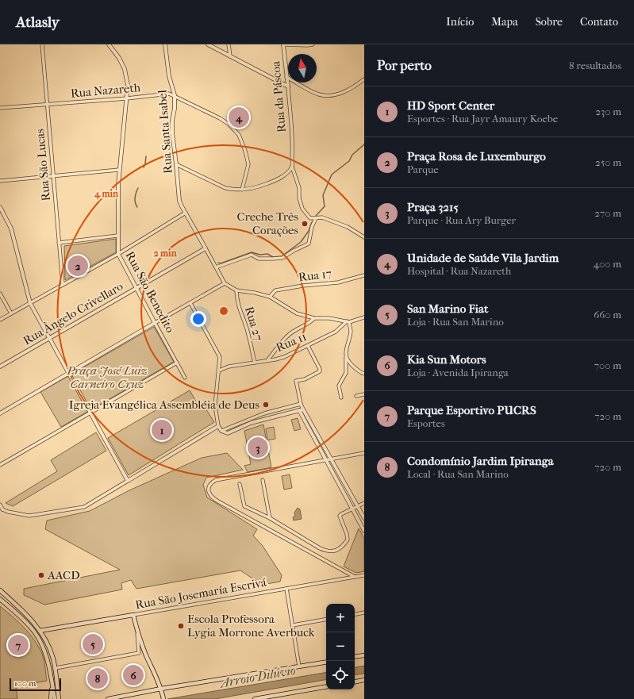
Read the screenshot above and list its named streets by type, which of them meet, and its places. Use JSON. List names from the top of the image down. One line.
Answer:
{"streets":{"main road":["Rua São Josemaría Escrivá"],"street":["Rua Nazareth","Rua da Páscoa","Rua Santa Isabel","Rua São Lucas","Rua 17","Rua São Benedito","Rua Ângelo Crivellaro","Rua 27","Rua 11"]},"crossings":[["Rua Nazareth","Rua Santa Isabel"],["Rua Nazareth","Rua São Lucas"],["Rua Nazareth","Rua São Benedito"],["Rua Santa Isabel","Rua Ângelo Crivellaro"],["Rua São Benedito","Rua Ângelo Crivellaro"],["Rua 27","Rua 11"]],"water":["Arroio Dilúvio"],"parks":["Praça José Luiz Carneiro Cruz"],"places":["Creche Três Corações","Igreja Evangélica Assembléia de Deus","AACD","Escola Professora Lygia Morrone Averbuck"],"scale_bar":"100 m","north":"top","page":{"header":"Atlasly","nav":["Início","Mapa","Sobre","Contato"],"heading":["Por perto","8 resultados"],"list":[{"mark":"1","name":"HD Sport Center","note":"Esportes · Rua Jayr Amaury Koebe","value":"230 m"},{"mark":"2","name":"Praça Rosa de Luxemburgo","note":"Parque","value":"250 m"},{"mark":"3","name":"Praça 3215","note":"Parque · Rua Ary Burger","value":"270 m"},{"mark":"4","name":"Unidade de Saúde Vila Jardim","note":"Hospital · Rua Nazareth","value":"400 m"},{"mark":"5","name":"San Marino Fiat","note":"Loja · Rua San Marino","value":"660 m"},{"mark":"6","name":"Kia Sun Motors","note":"Loja · Avenida Ipiranga","value":"700 m"},{"mark":"7","name":"Parque Esportivo PUCRS","note":"Esportes","value":"720 m"},{"mark":"8","name":"Condomínio Jardim Ipiranga","note":"Local · Rua San Marino","value":"720 m"}],"pins":["4","2","1","3","5","7","6","8"],"map_buttons":["+","−"],"scale":"100 m"},"rings":["4 min","2 min"]}
